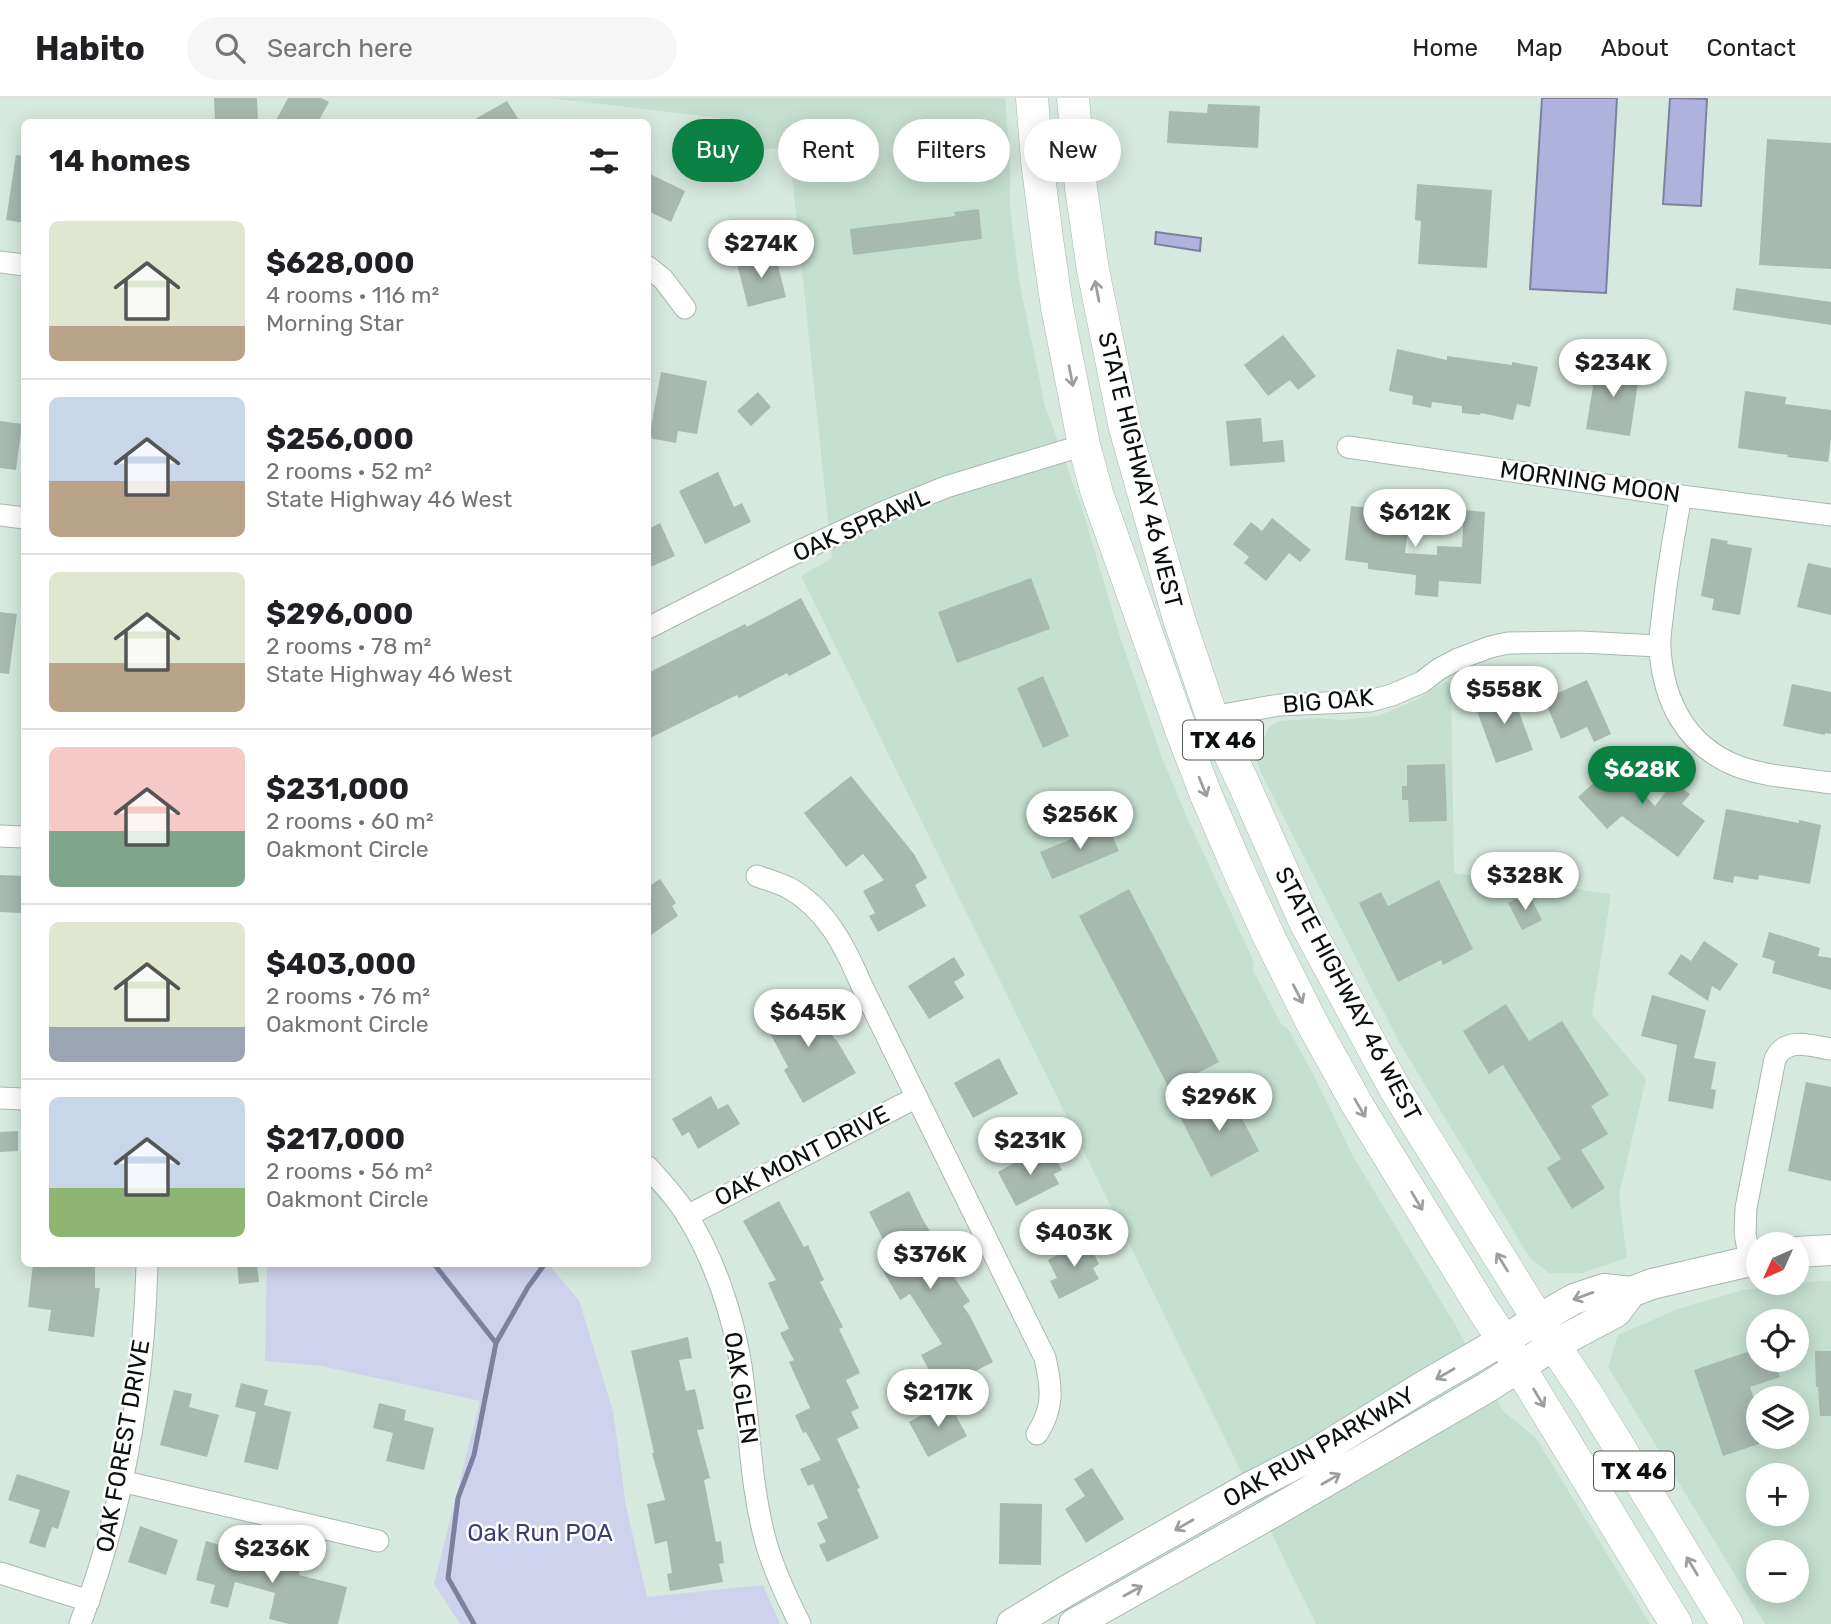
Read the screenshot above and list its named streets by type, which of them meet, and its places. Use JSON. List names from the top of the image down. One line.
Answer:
{"streets":{"main road":["STATE HIGHWAY 46 WEST","TX 46"],"street":["MORNING MOON","OAK SPRAWL","BIG OAK","OAK MONT DRIVE","OAK GLEN","OAK FOREST DRIVE","OAK RUN PARKWAY"]},"crossings":[["STATE HIGHWAY 46 WEST","OAK SPRAWL"],["STATE HIGHWAY 46 WEST","BIG OAK"],["STATE HIGHWAY 46 WEST","OAK RUN PARKWAY"],["OAK MONT DRIVE","OAK GLEN"]],"parks":["Oak Run POA"],"north":"bottom left","page":{"header":"Habito","search":"Search here","nav":["Home","Map","About","Contact"],"chip":["Buy","Rent","Filters","New"],"heading":"14 homes","list":[{"name":"$628,000","note":"4 rooms · 116 m² · Morning Star"},{"name":"$256,000","note":"2 rooms · 52 m² · State Highway 46 West"},{"name":"$296,000","note":"2 rooms · 78 m² · State Highway 46 West"},{"name":"$231,000","note":"2 rooms · 60 m² · Oakmont Circle"},{"name":"$403,000","note":"2 rooms · 76 m² · Oakmont Circle"},{"name":"$217,000","note":"2 rooms · 56 m² · Oakmont Circle"}],"price":["$274K","$234K","$612K","$558K","$628K","$256K","$328K","$645K","$296K","$231K","$403K","$376K","$217K","$236K"],"map_buttons":["+","−"]}}
